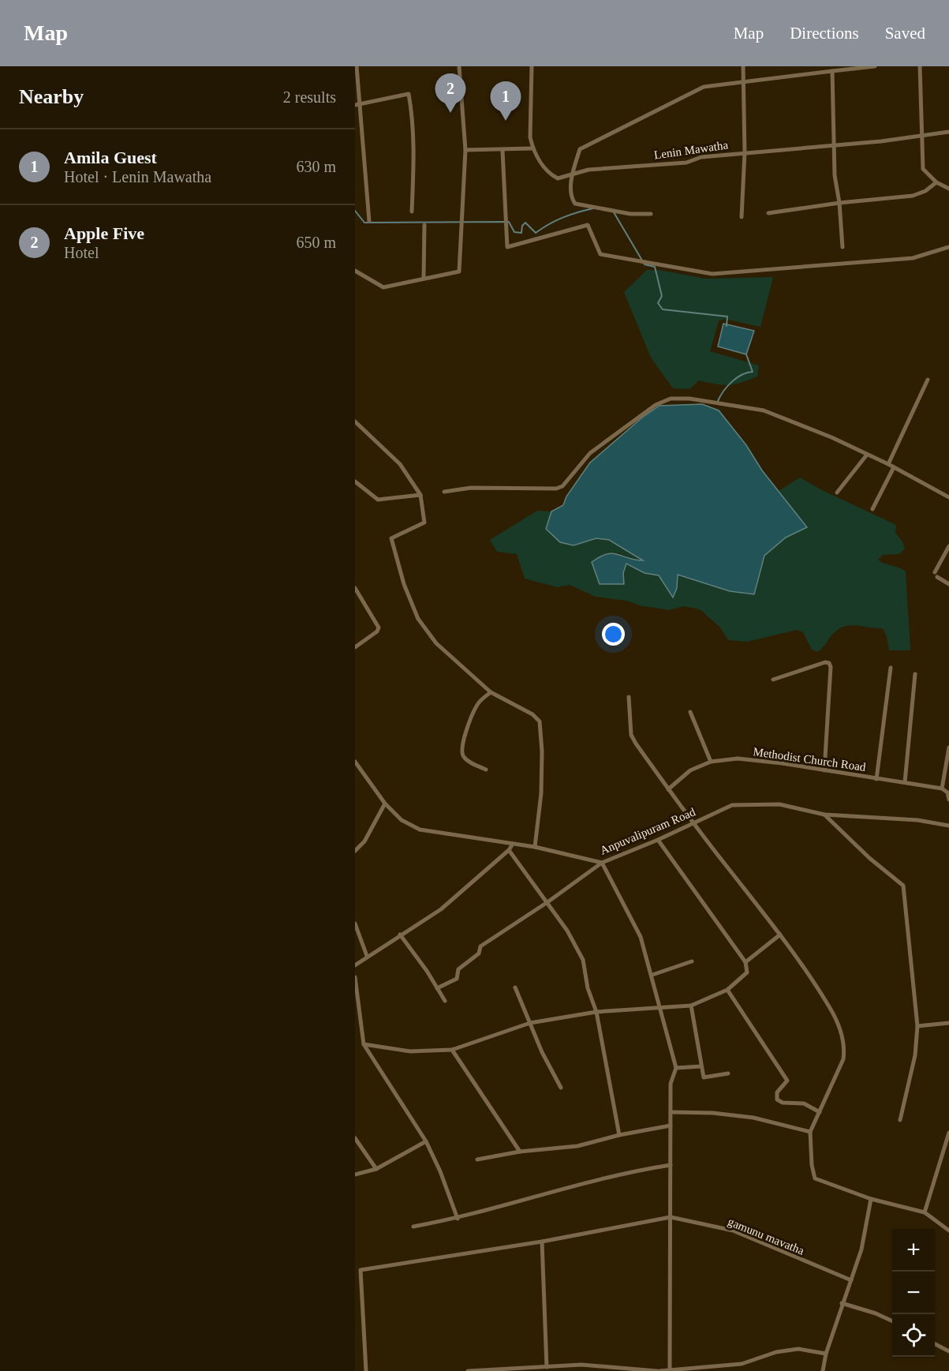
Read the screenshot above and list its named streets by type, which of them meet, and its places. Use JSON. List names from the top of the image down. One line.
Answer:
{"streets":{"street":["Lenin Mawatha","Methodist Church Road","Anpuvalipuram Road","gamunu mavatha"]},"page":{"header":"Map","nav":["Map","Directions","Saved"],"heading":["Nearby","2 results"],"pins":["2","1"],"list":[{"mark":"1","name":"Amila Guest","note":"Hotel · Lenin Mawatha","value":"630 m"},{"mark":"2","name":"Apple Five","note":"Hotel","value":"650 m"}],"map_buttons":["+","−"]}}
